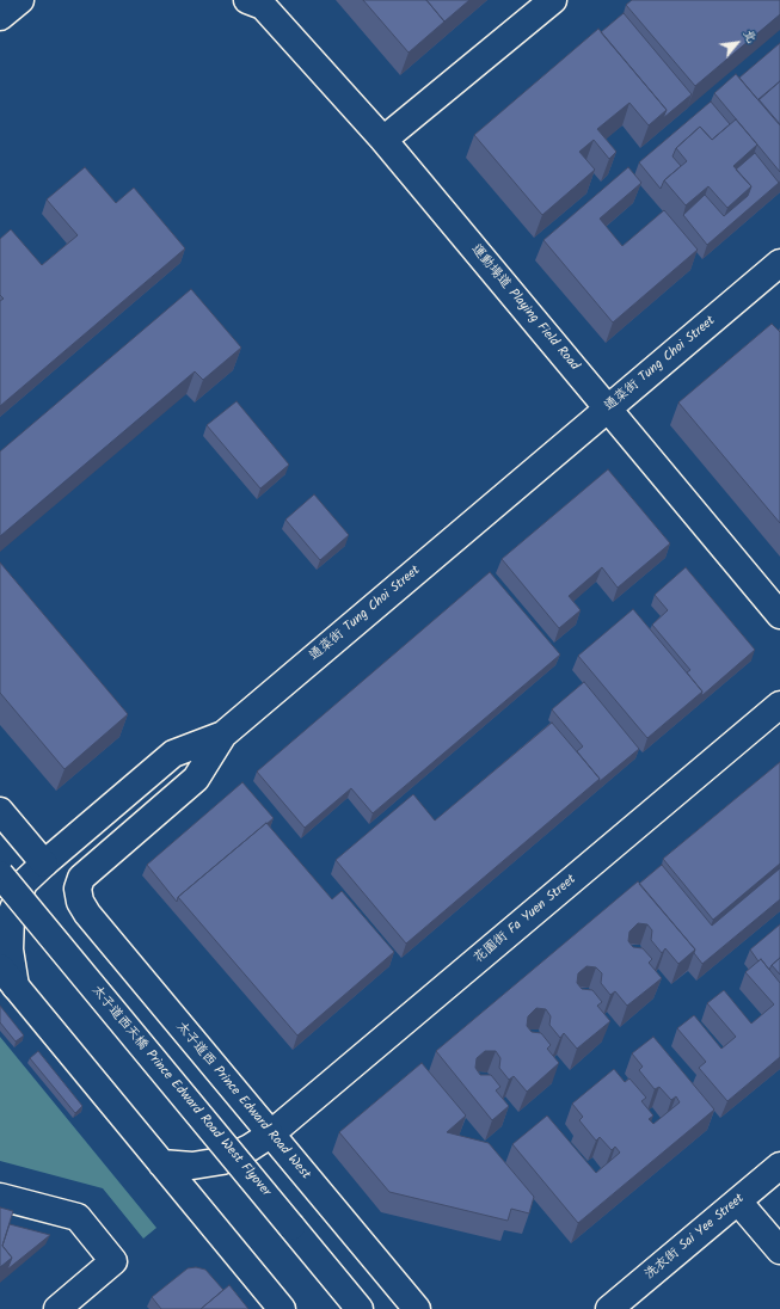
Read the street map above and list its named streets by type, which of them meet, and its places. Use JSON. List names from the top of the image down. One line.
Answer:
{"streets":{"street":["運動場道 Playing Field Road","通菜街 Tung Choi Street","花園街 Fa Yuen Street","太子道西天橋 Prince Edward Road West Flyover","太子道西 Prince Edward Road West","洗衣街 Sai Yee Street"]},"crossings":[["運動場道 Playing Field Road","通菜街 Tung Choi Street"],["通菜街 Tung Choi Street","太子道西 Prince Edward Road West"],["花園街 Fa Yuen Street","太子道西 Prince Edward Road West"]],"north":"top right"}
